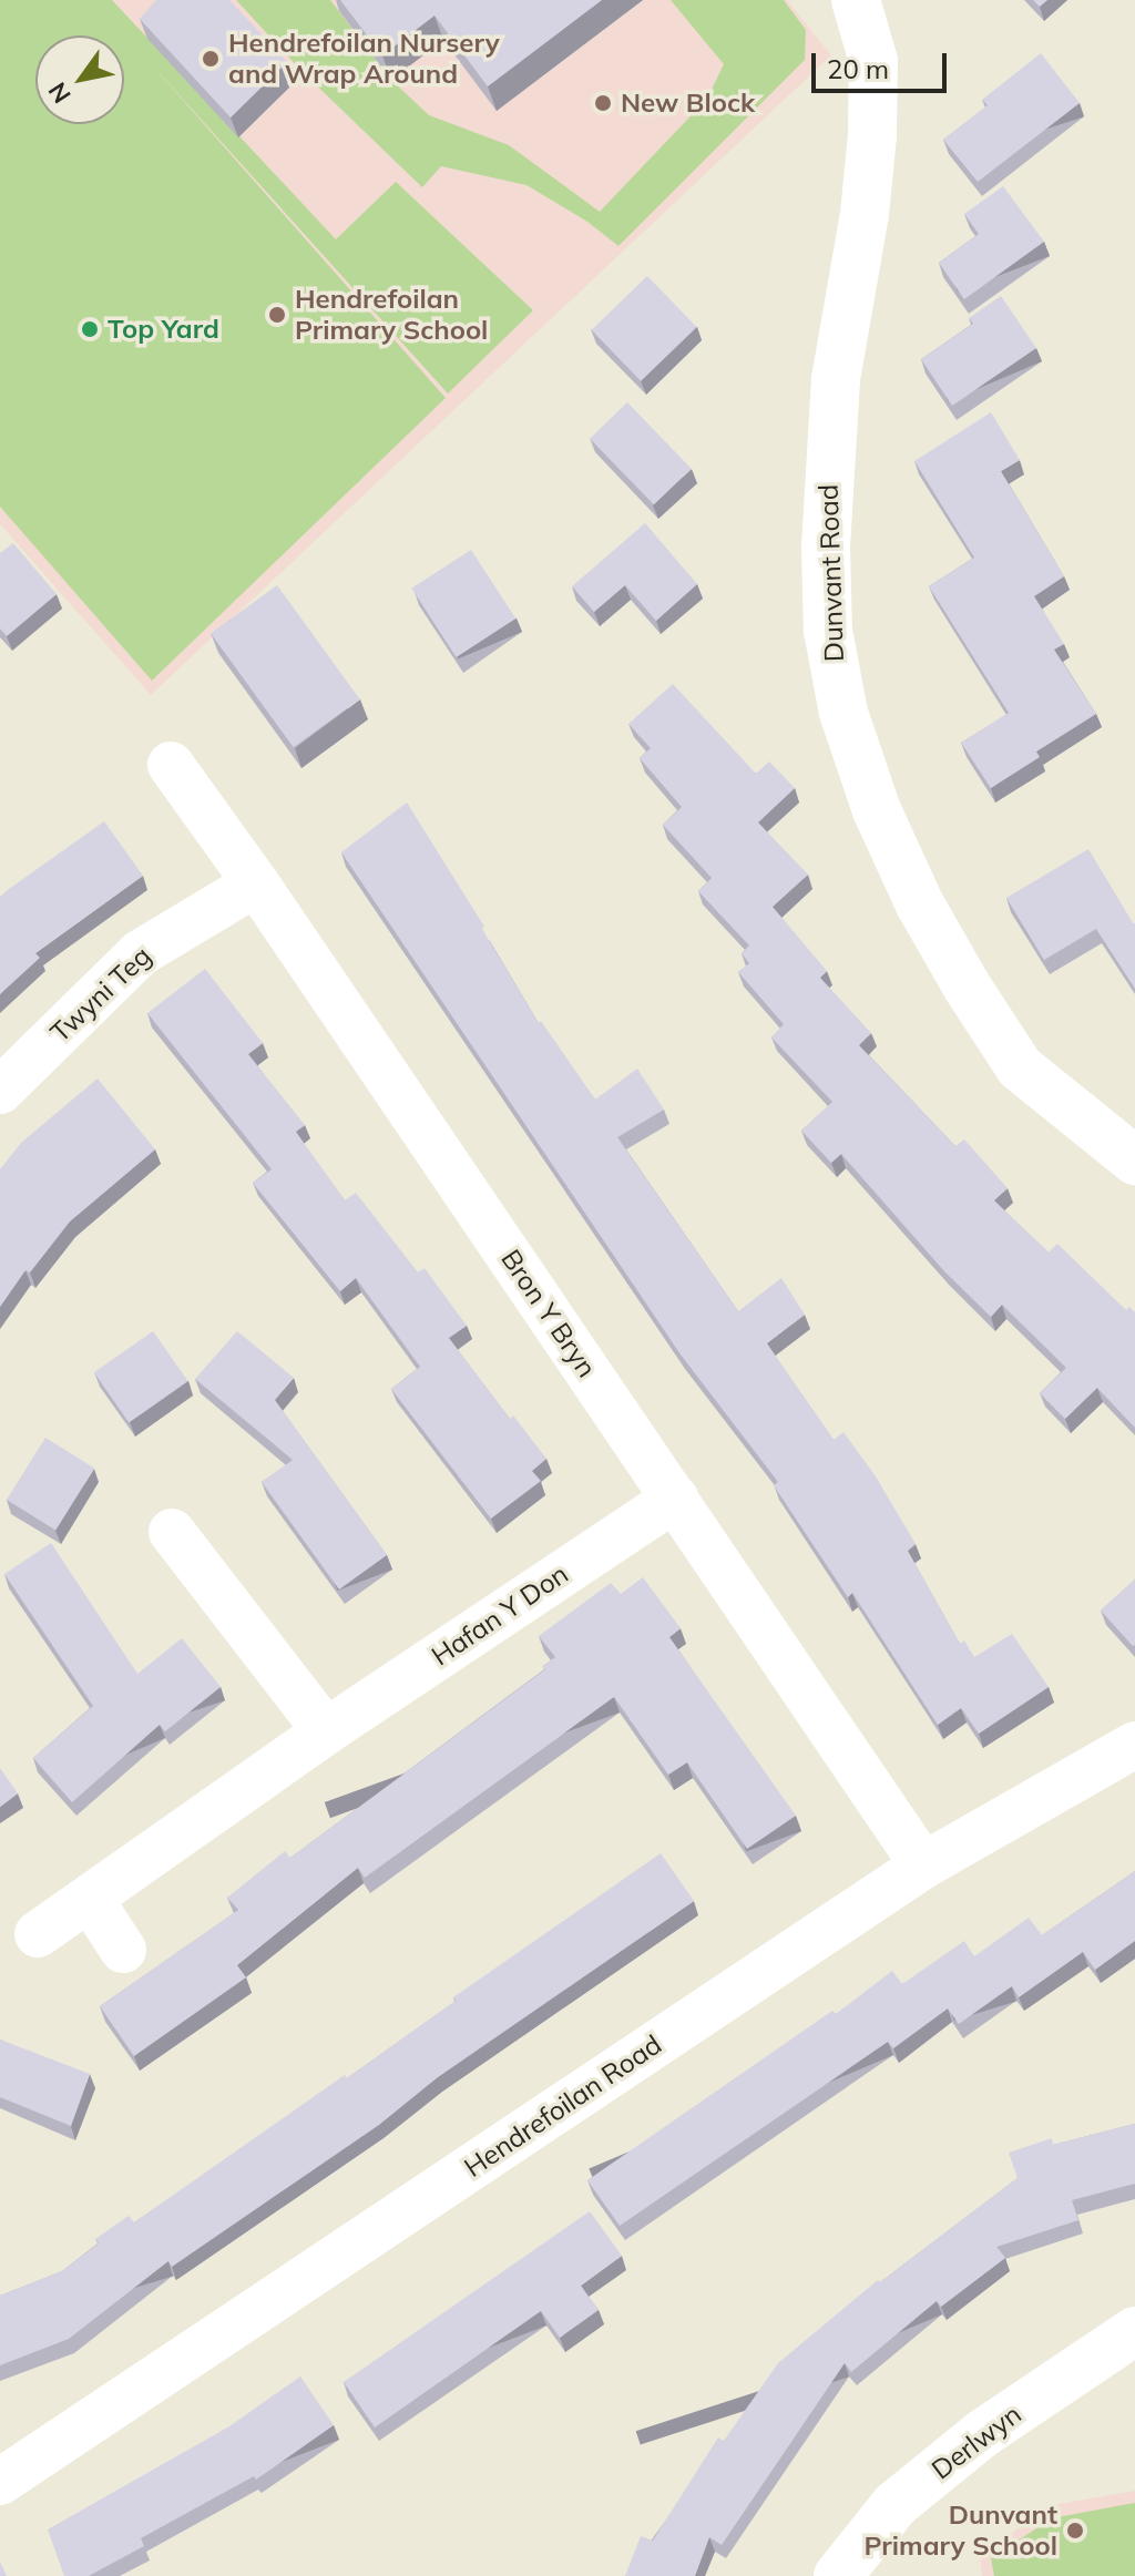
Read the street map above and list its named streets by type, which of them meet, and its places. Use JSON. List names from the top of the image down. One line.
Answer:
{"streets":{"street":["Dunvant Road","Twyni Teg","Bron Y Bryn","Hafan Y Don","Hendrefoilan Road","Derlwyn"]},"crossings":[["Twyni Teg","Bron Y Bryn"],["Bron Y Bryn","Hafan Y Don"],["Bron Y Bryn","Hendrefoilan Road"]],"places":["Hendrefoilan Nursery and Wrap Around","New Block","Hendrefoilan Primary School","Top Yard","Dunvant Primary School"],"scale_bar":"20 m","north":"bottom left"}
